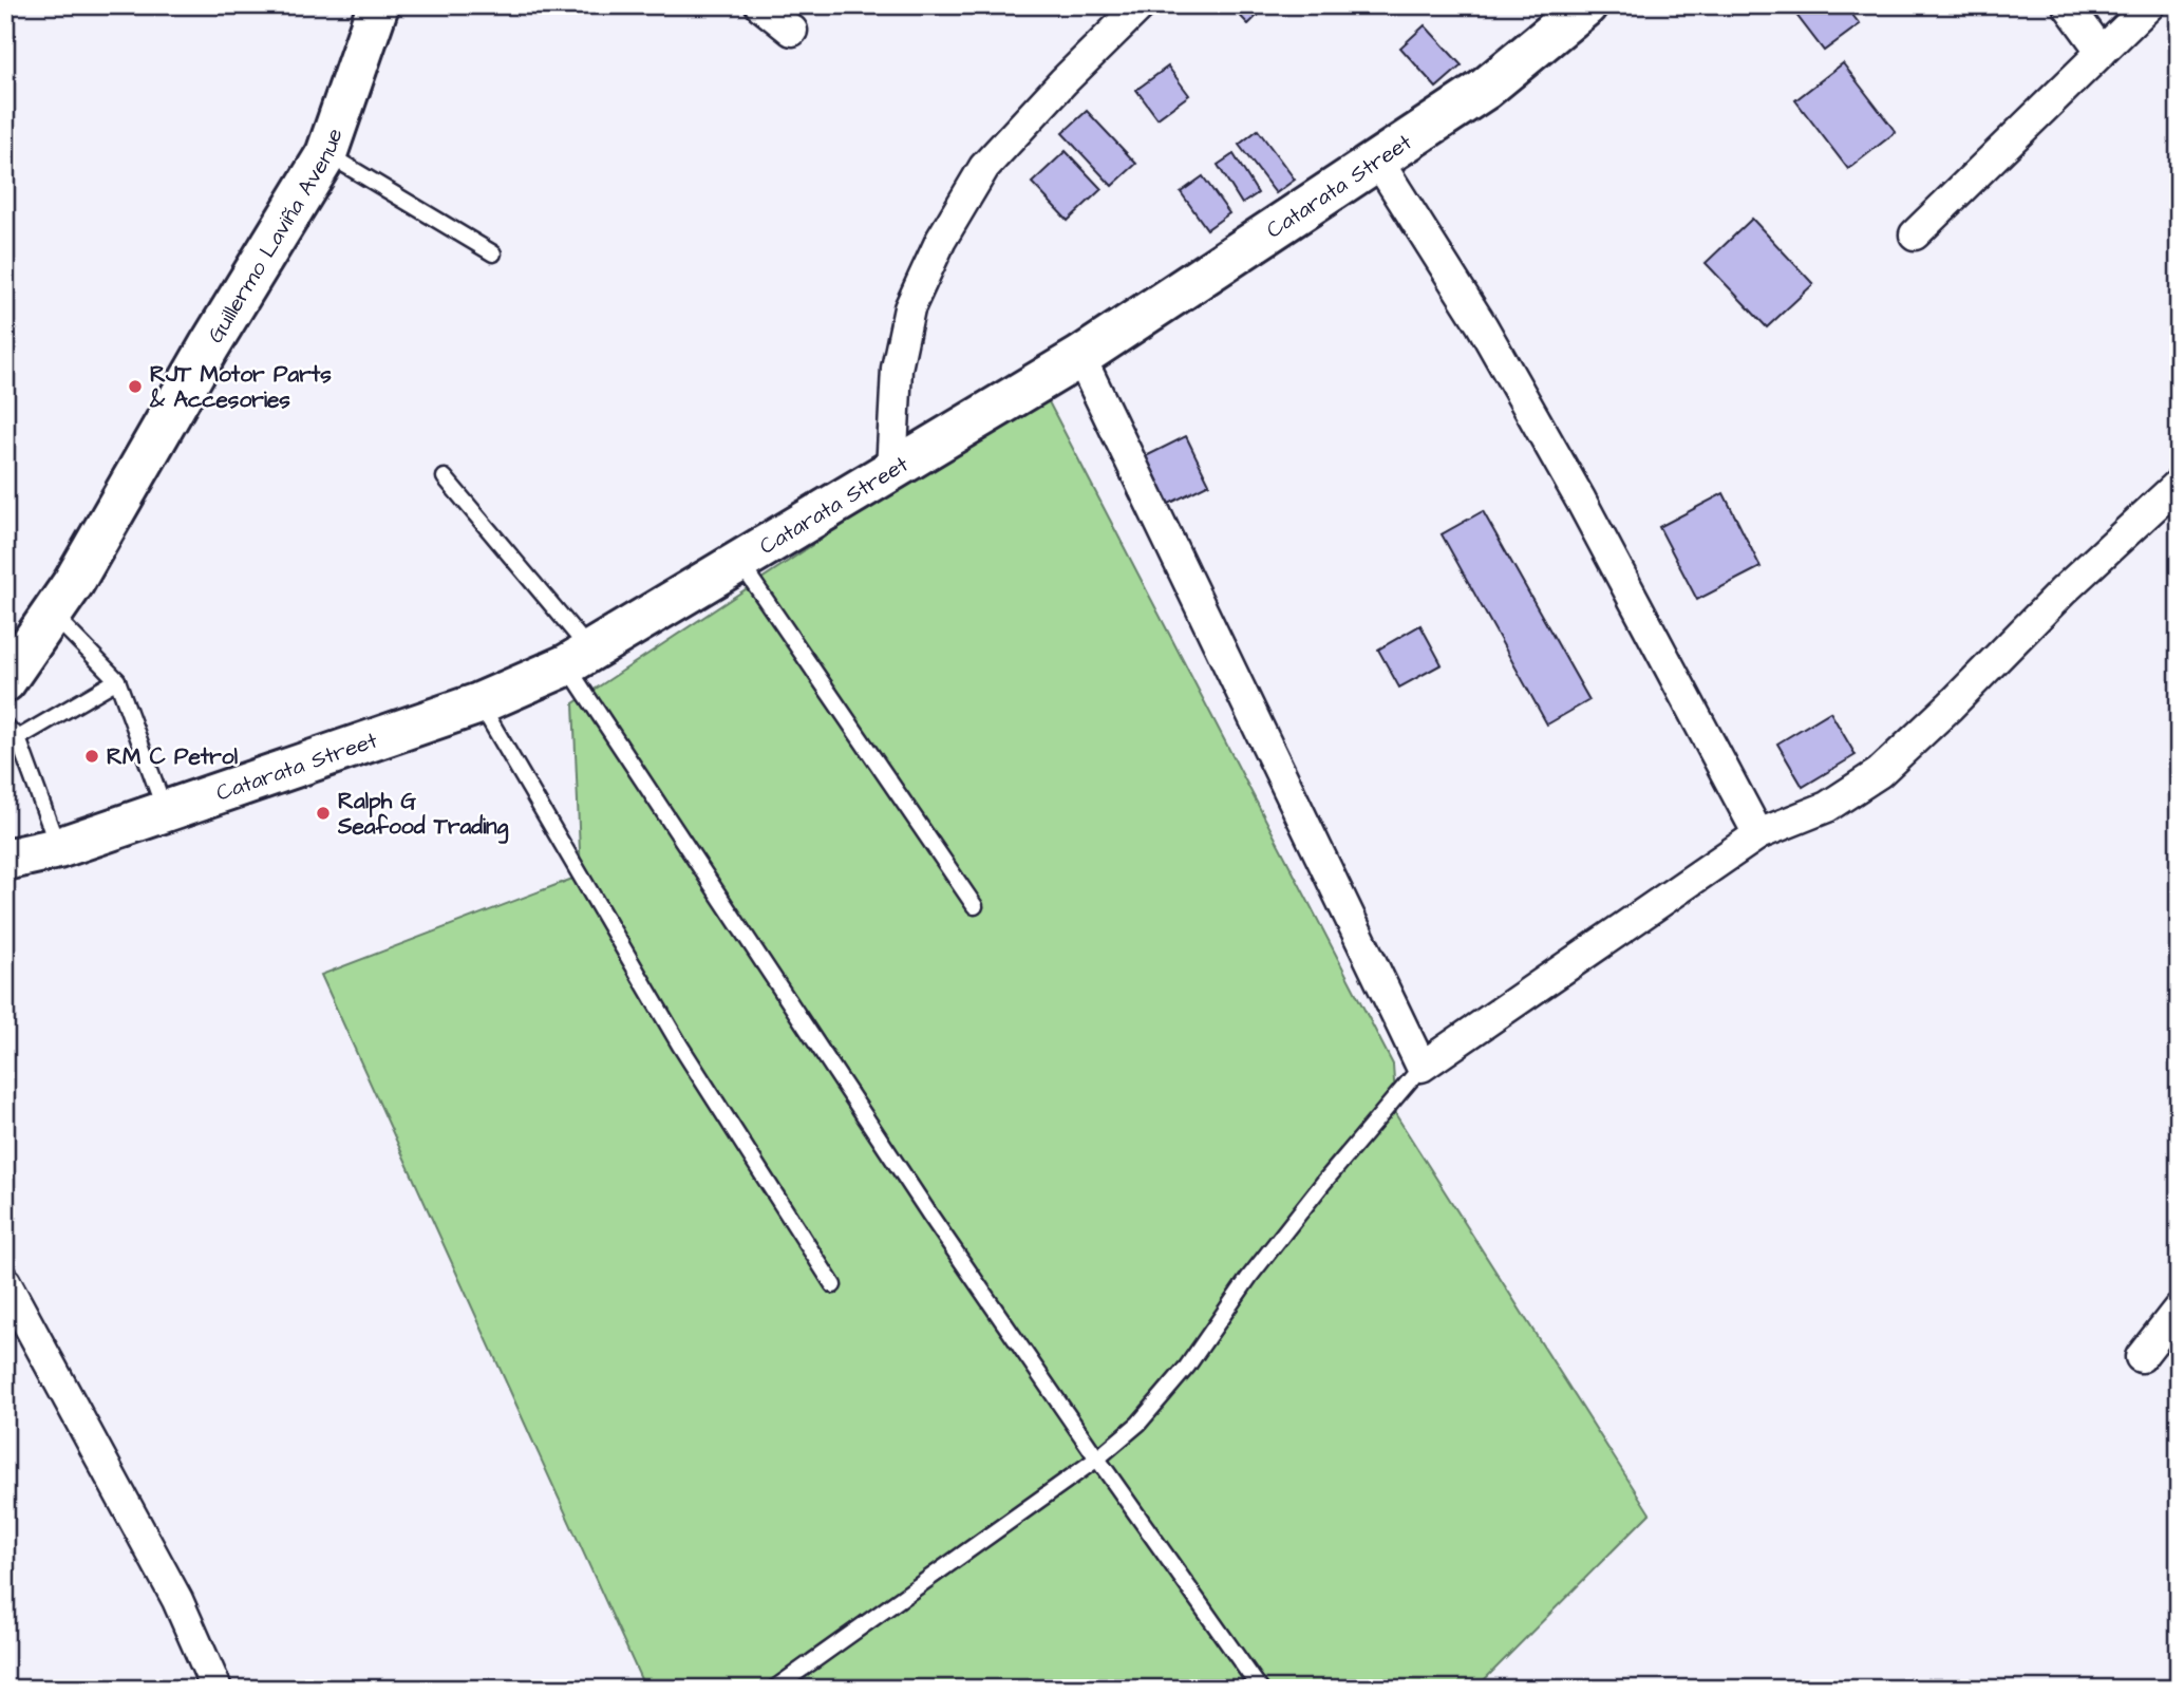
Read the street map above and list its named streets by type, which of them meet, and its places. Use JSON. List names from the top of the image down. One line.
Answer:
{"streets":{"street":["Catarata Street","Guillermo Laviña Avenue"]},"places":["RJT Motor Parts & Accesories","RM C Petrol","Ralph G Seafood Trading"]}
